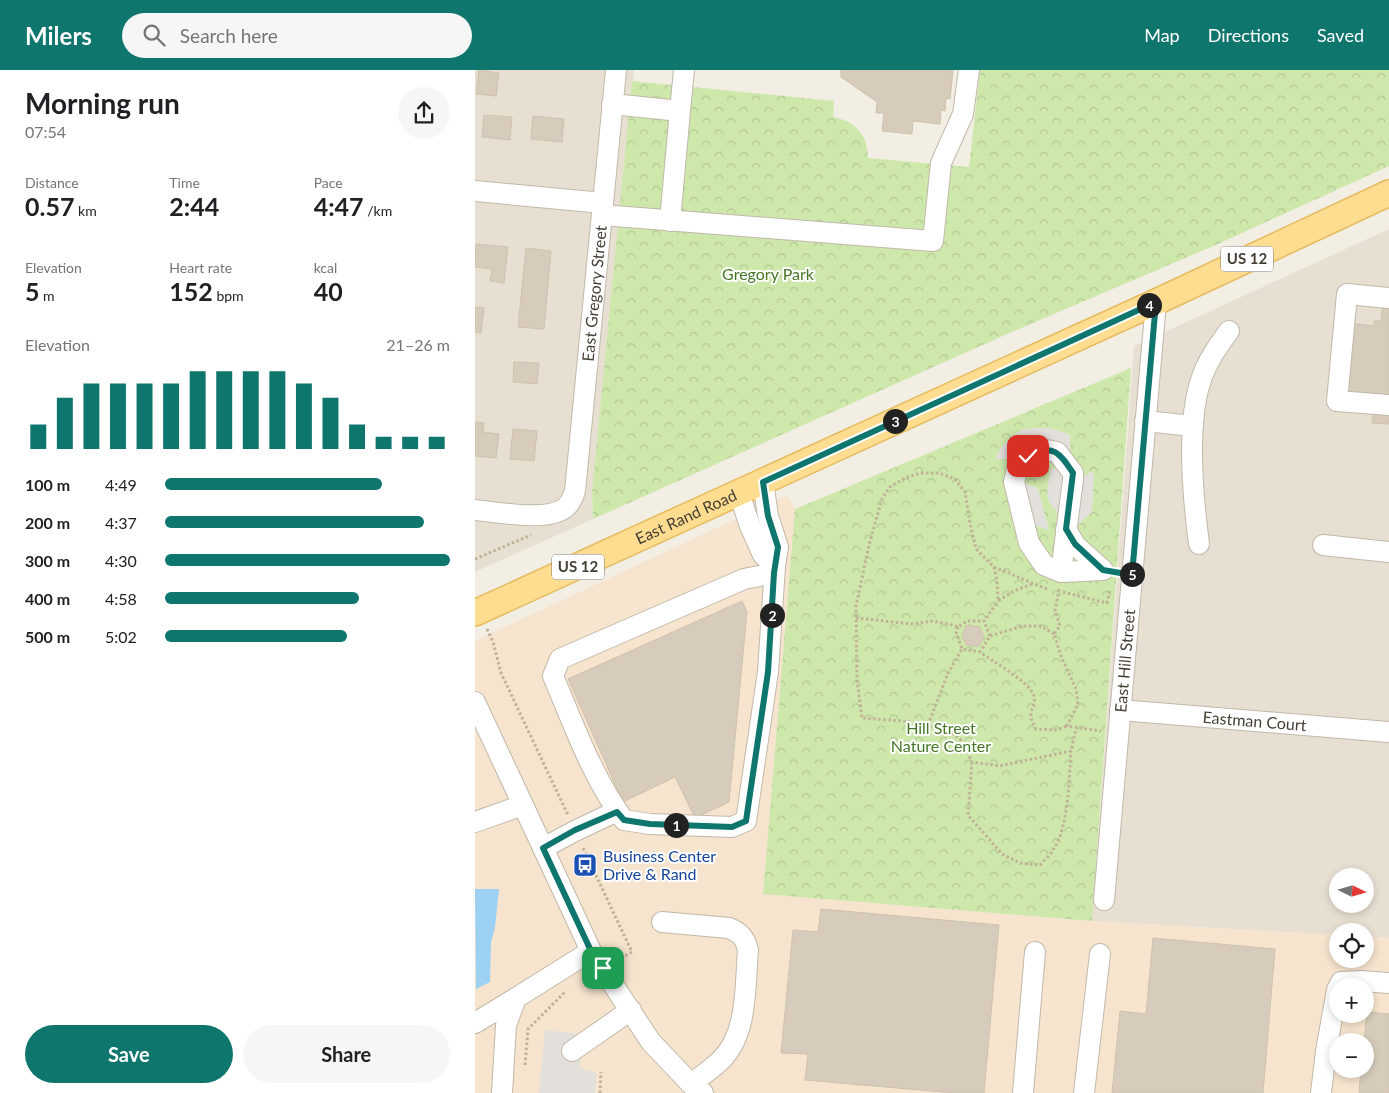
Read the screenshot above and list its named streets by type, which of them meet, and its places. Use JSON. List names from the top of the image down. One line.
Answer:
{"streets":{"main road":["US 12","East Rand Road"],"street":["East Gregory Street","East Hill Street","Eastman Court"]},"crossings":[["East Rand Road","East Hill Street"],["East Hill Street","Eastman Court"]],"parks":["Gregory Park","Hill Street Nature Center"],"places":{"bus stop":["Business Center Drive & Rand"]},"north":"right","page":{"header":"Milers","search":"Search here","nav":["Map","Directions","Saved"],"heading":["Morning run","07:54"],"stats":[["Distance","0.57 km"],["Time","2:44"],["Pace","4:47 /km"],["Elevation","5 m"],["Heart rate","152 bpm"],["kcal","40"]],"pins":["4","3","5","2","1"],"chart":["Elevation","21–26 m"],"list":[{"name":"100 m","note":"4:49"},{"name":"200 m","note":"4:37"},{"name":"300 m","note":"4:30"},{"name":"400 m","note":"4:58"},{"name":"500 m","note":"5:02"}],"map_buttons":["+","−"],"buttons":["Save","Share"]}}
